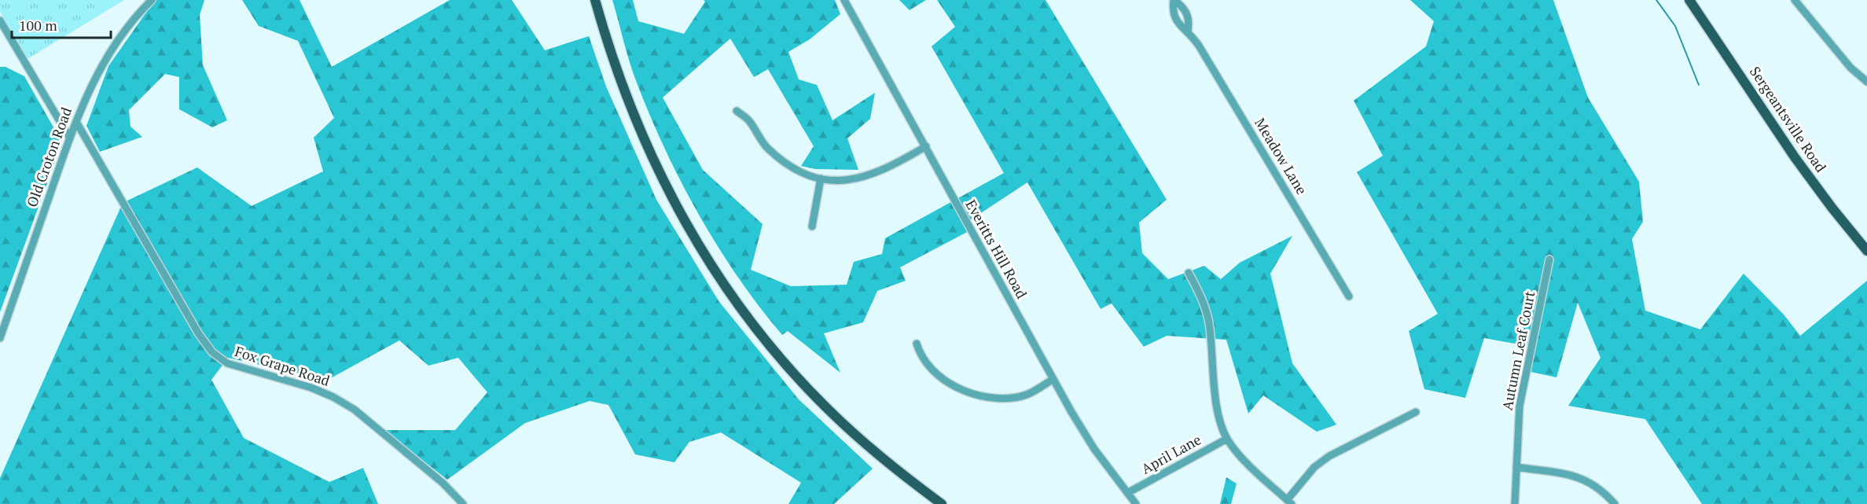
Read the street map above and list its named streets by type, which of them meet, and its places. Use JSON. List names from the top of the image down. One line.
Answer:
{"streets":{"main road":["Sergeantsville Road"],"street":["Meadow Lane","Old Croton Road","Everitts Hill Road","Autumn Leaf Court","Fox Grape Road","April Lane"]},"crossings":[["Old Croton Road","Fox Grape Road"],["Everitts Hill Road","April Lane"]],"scale_bar":"100 m"}
